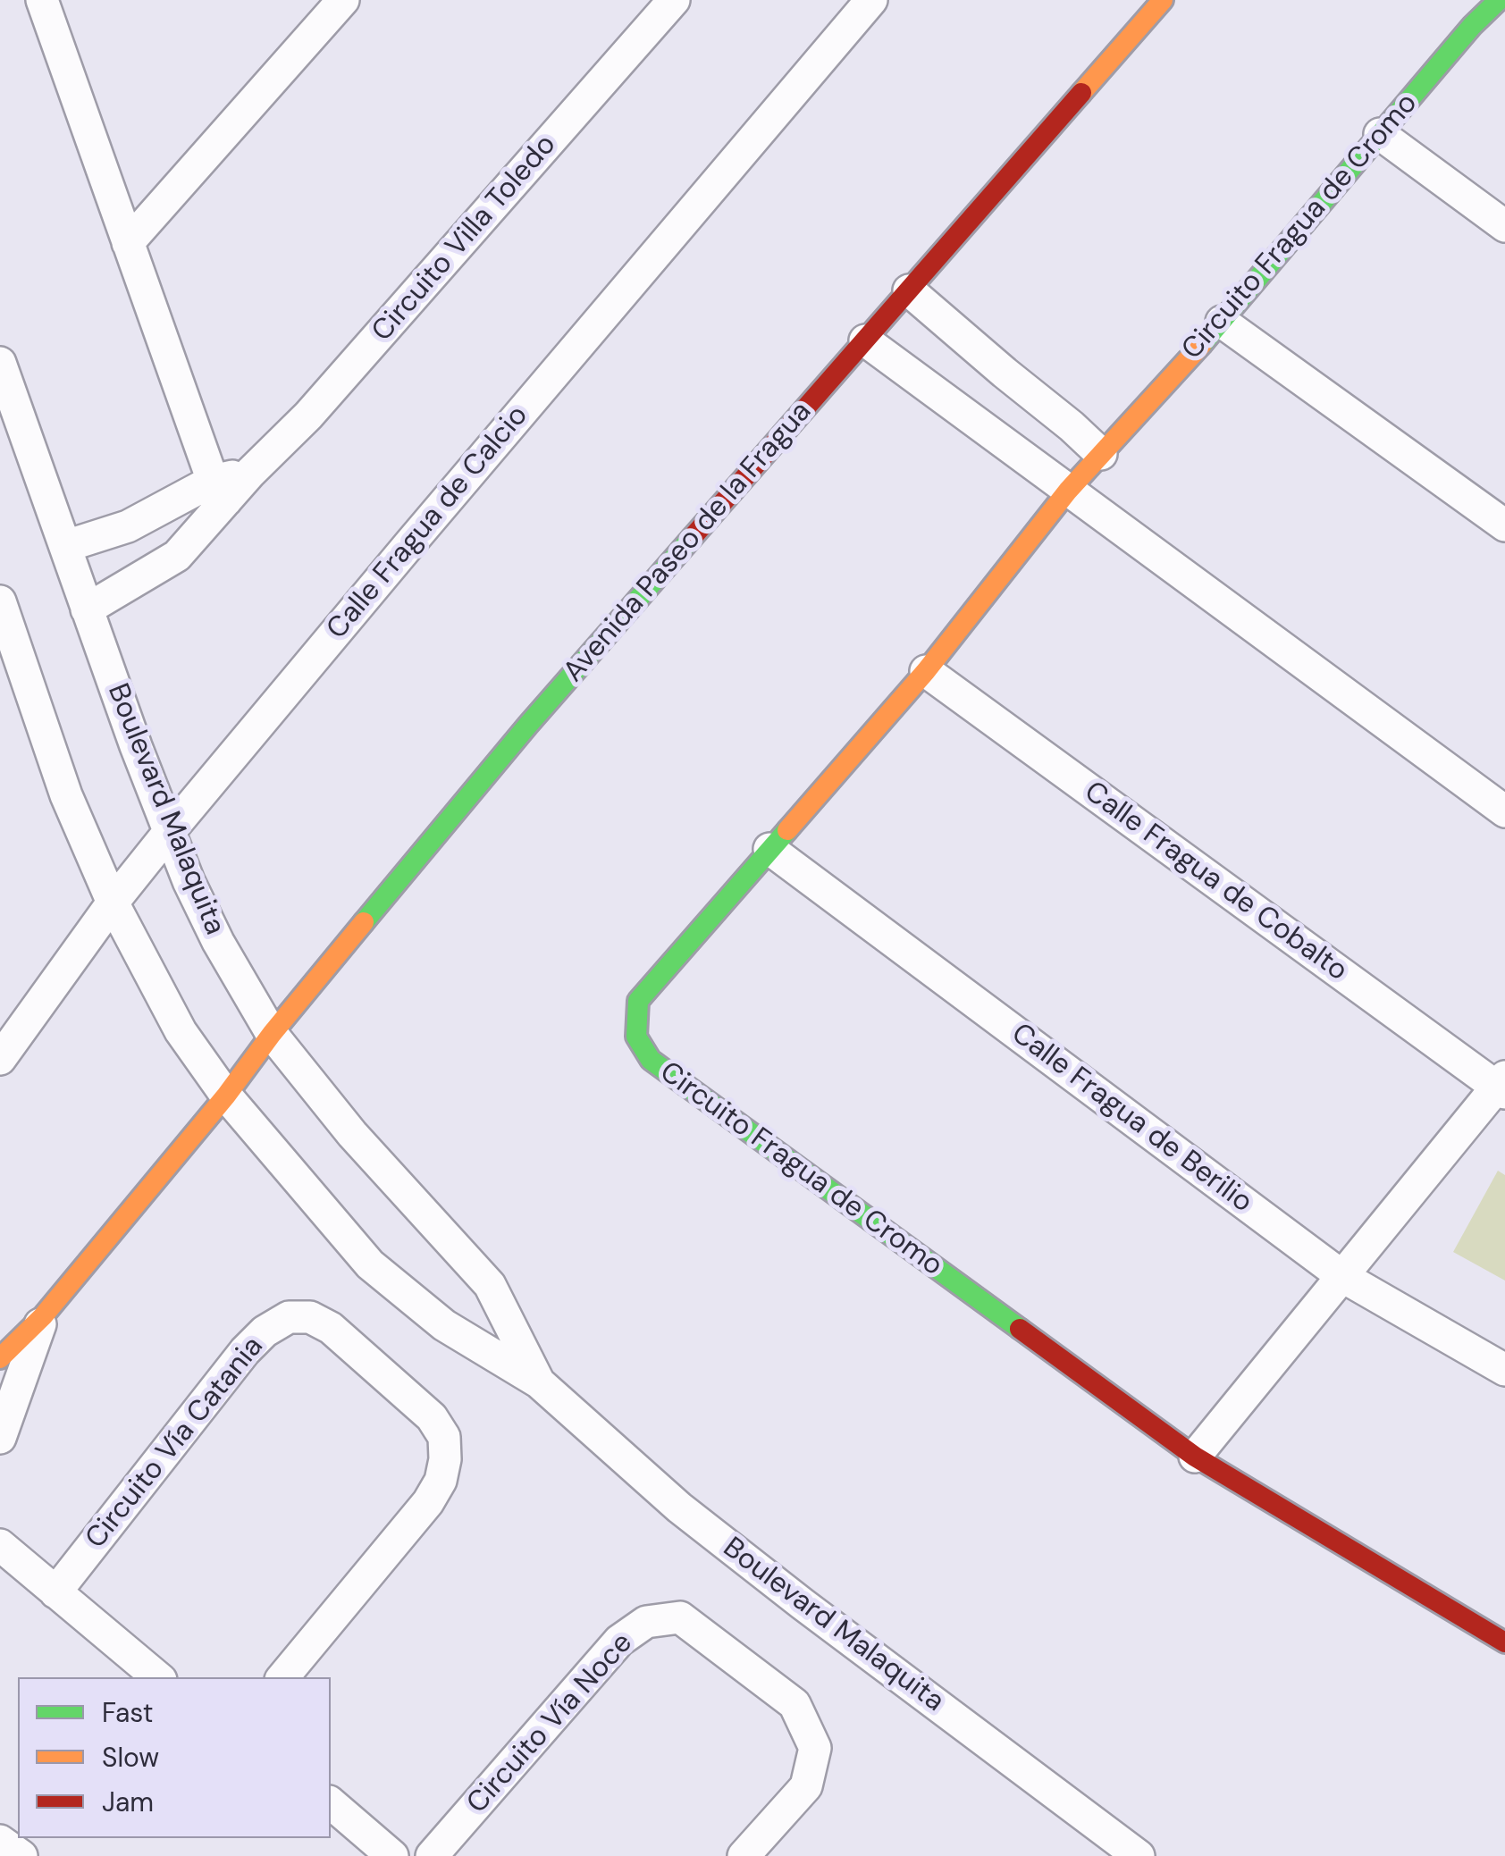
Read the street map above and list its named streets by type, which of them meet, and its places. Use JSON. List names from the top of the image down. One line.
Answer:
{"streets":{"street":["Circuito Fragua de Cromo","Circuito Villa Toledo","Calle Fragua de Calcio","Avenida Paseo de la Fragua","Boulevard Malaquita","Calle Fragua de Cobalto","Calle Fragua de Berilio","Circuito Vía Catania","Circuito Vía Noce"]},"crossings":[["Circuito Fragua de Cromo","Calle Fragua de Cobalto"],["Circuito Fragua de Cromo","Calle Fragua de Berilio"],["Circuito Villa Toledo","Boulevard Malaquita"],["Calle Fragua de Calcio","Boulevard Malaquita"],["Avenida Paseo de la Fragua","Boulevard Malaquita"]],"legend":["Fast","Slow","Jam"]}
